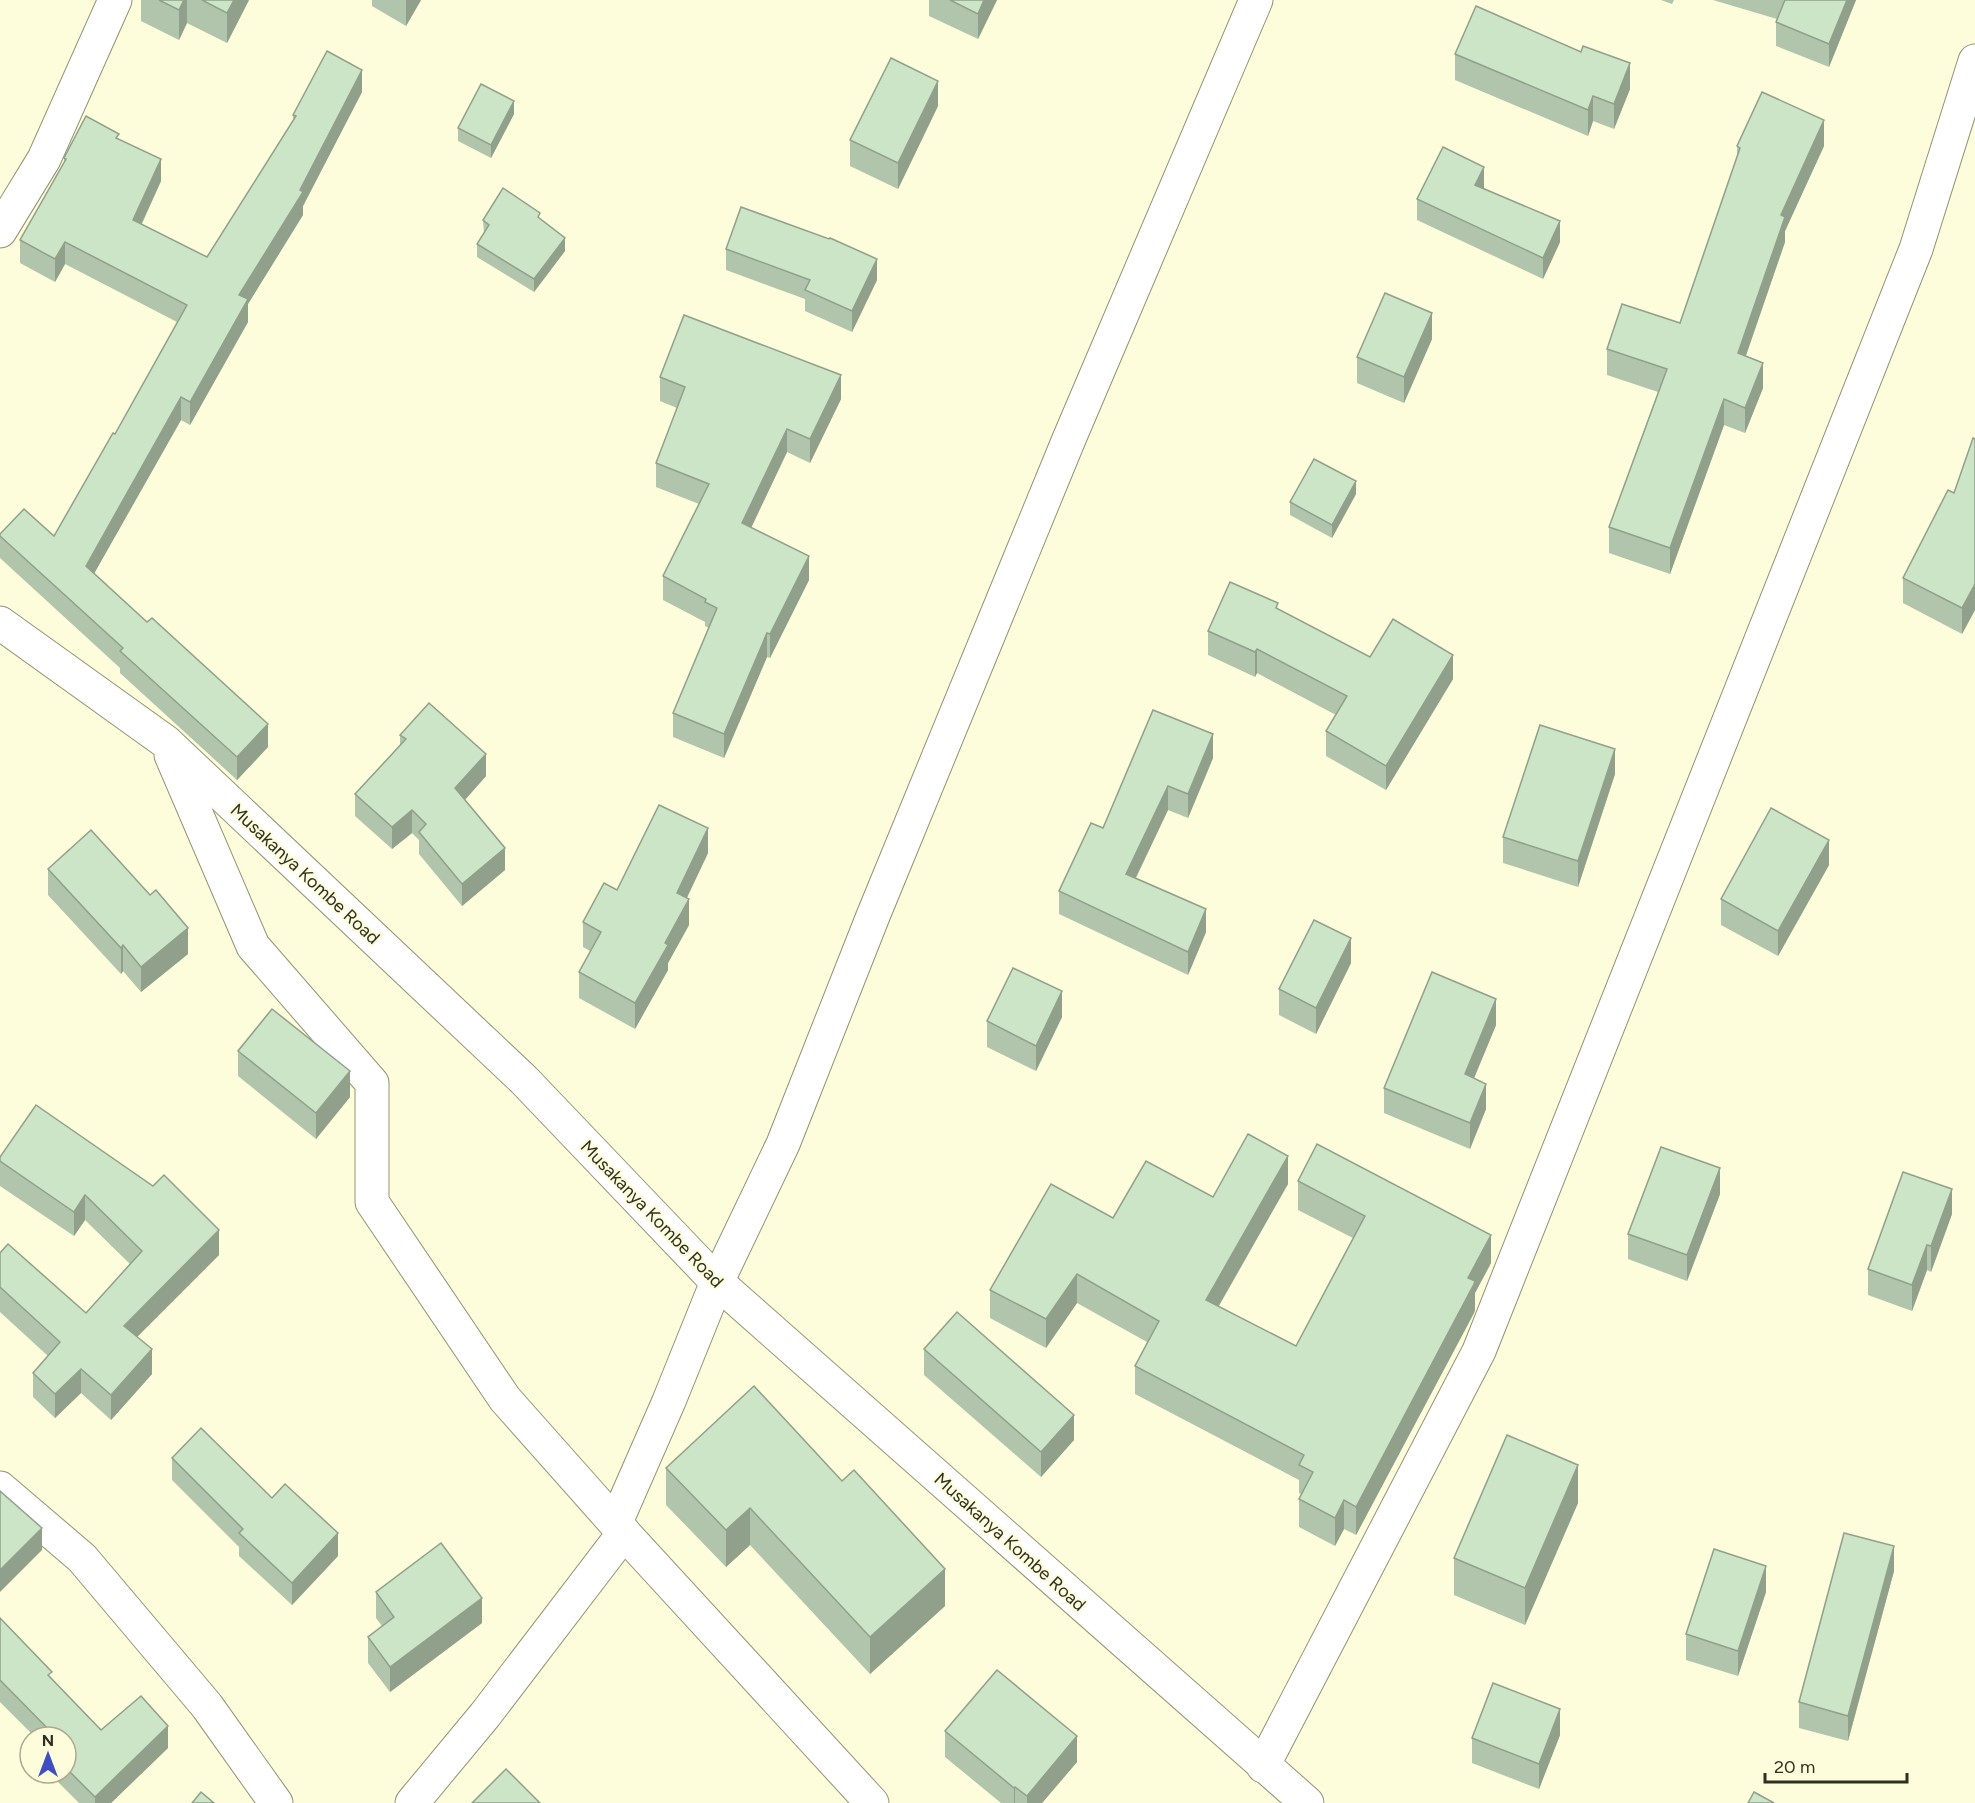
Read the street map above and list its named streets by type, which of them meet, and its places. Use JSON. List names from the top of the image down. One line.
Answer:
{"streets":{"street":["Musakanya Kombe Road"]},"scale_bar":"20 m","north":"top"}
